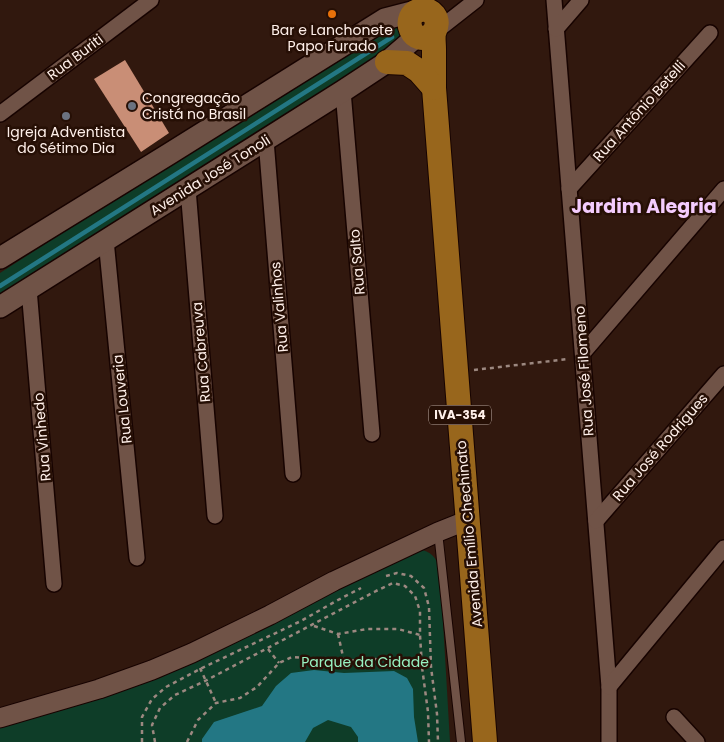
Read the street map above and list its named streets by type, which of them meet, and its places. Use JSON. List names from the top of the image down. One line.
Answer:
{"streets":{"main road":["Avenida José Tonoli","IVA-354","Avenida Emílio Chechinato"],"street":["Rua Buriti","Rua Antônio Betelli","Rua Salto","Rua Valinhos","Rua Cabreuva","Rua José Filomeno","Rua Louveria","Rua Vinhedo","Rua José Rodrigues"]},"crossings":[["Rua Antônio Betelli","Rua José Filomeno"],["Avenida José Tonoli","Rua Salto"],["Avenida José Tonoli","Rua Valinhos"],["Avenida José Tonoli","Rua Cabreuva"],["Avenida José Tonoli","Rua Louveria"],["Avenida José Tonoli","Rua Vinhedo"],["Avenida José Tonoli","Avenida Emílio Chechinato"],["Rua José Filomeno","Rua José Rodrigues"]],"districts":["Jardim Alegria"],"parks":["Parque da Cidade"],"places":["Bar e Lanchonete Papo Furado","Congregação Cristá no Brasil","Igreja Adventista do Sétimo Dia"]}
